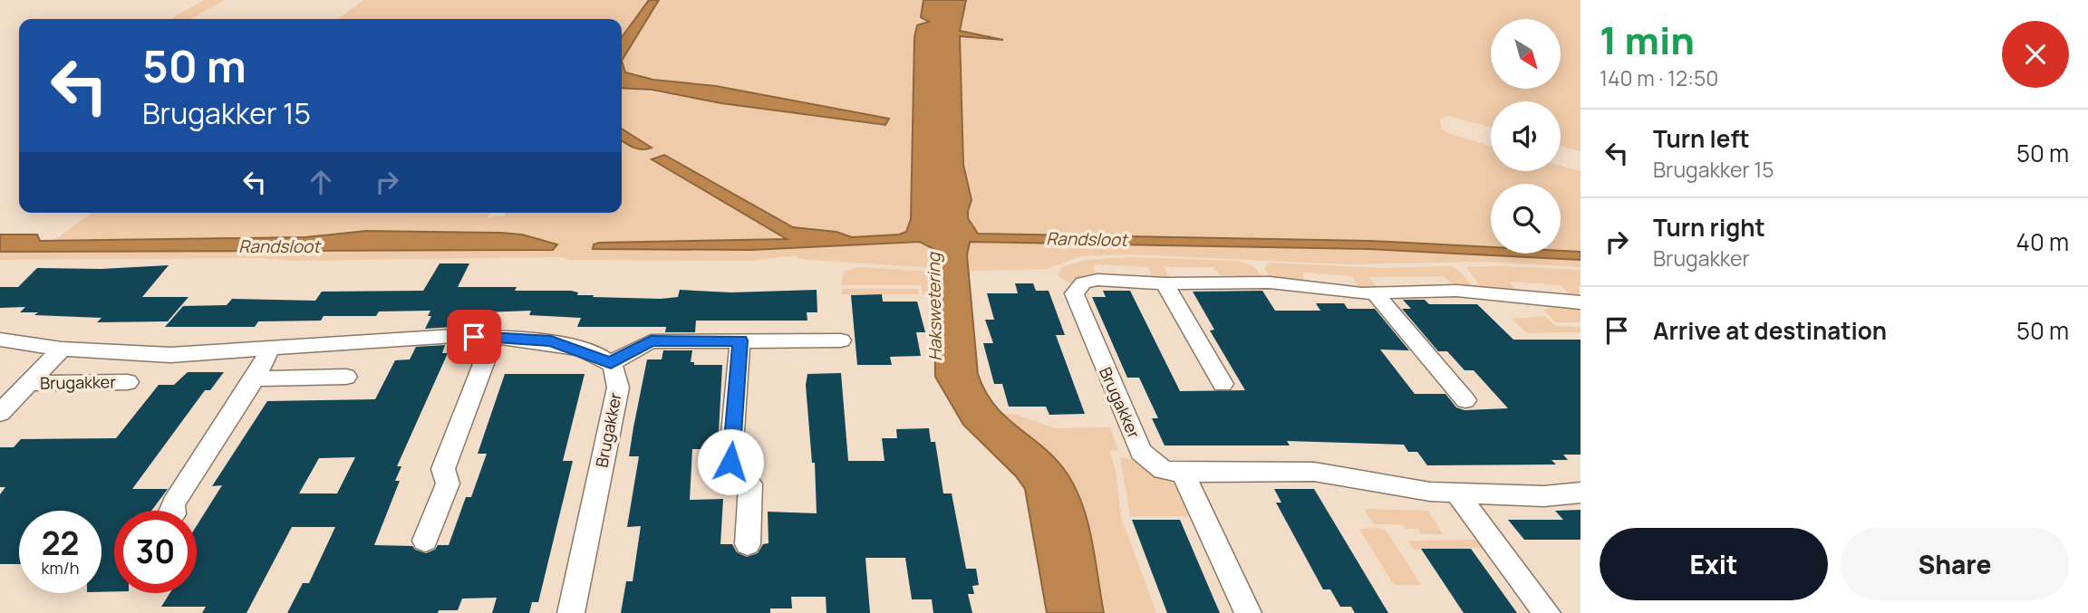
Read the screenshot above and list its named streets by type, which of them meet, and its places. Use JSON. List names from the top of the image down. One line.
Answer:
{"streets":{"street":["Brugakker"]},"water":["Randsloot","Hakswetering"],"north":"bottom right","page":{"heading":["1 min","140 m · 12:50"],"turn":["50 m","Brugakker 15"],"list":[{"name":"Turn left","note":"Brugakker 15","value":"50 m"},{"name":"Turn right","note":"Brugakker","value":"40 m"},{"name":"Arrive at destination","value":"50 m"}],"speed":"22 km/h","limit":"30","buttons":["Exit","Share"]}}
